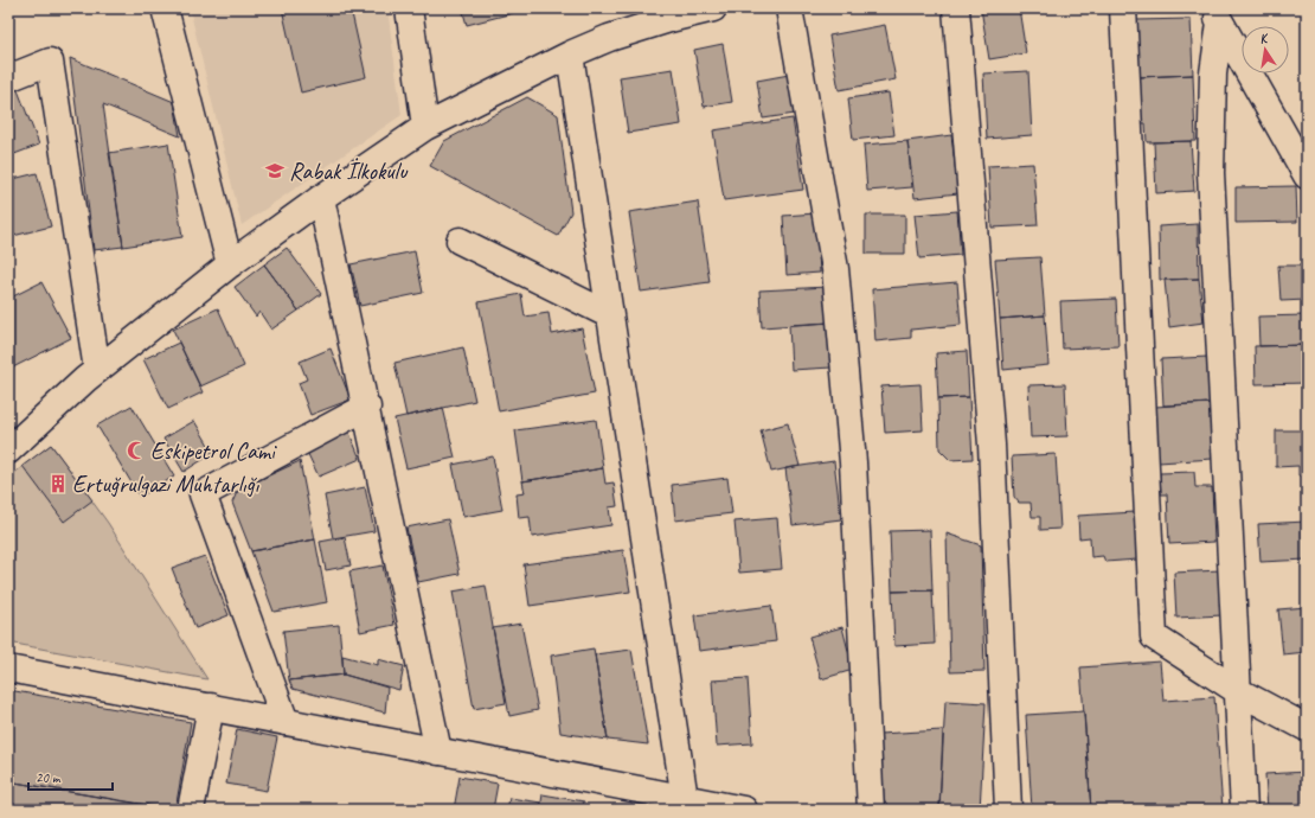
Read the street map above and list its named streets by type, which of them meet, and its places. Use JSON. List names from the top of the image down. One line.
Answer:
{"places":{"school or university":["Rabak İlkokulu"],"mosque":["Eskipetrol Cami"],"building":["Ertuğrulgazi Muhtarlığı"]},"scale_bar":"20 m","north":"top"}
